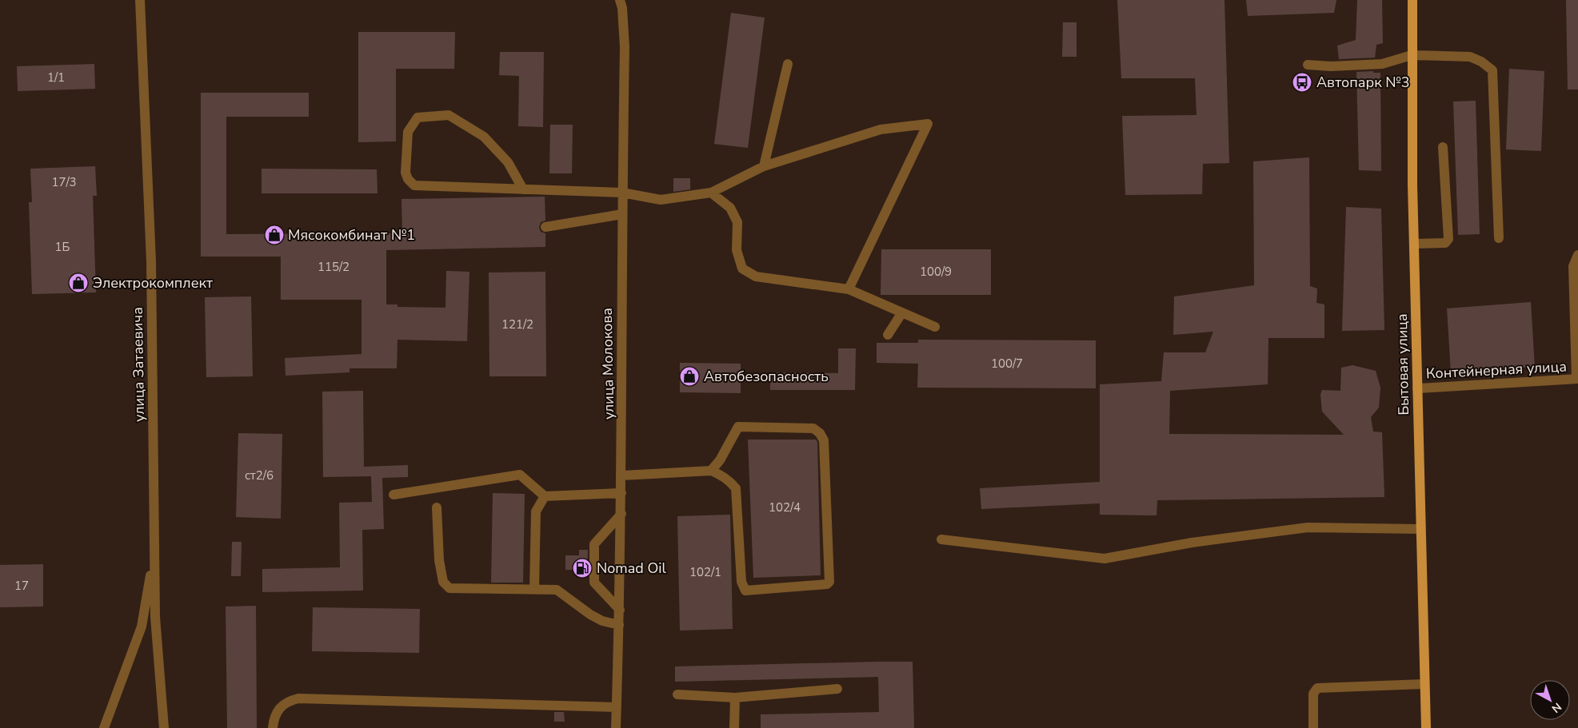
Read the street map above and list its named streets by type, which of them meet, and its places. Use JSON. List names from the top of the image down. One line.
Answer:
{"streets":{"main road":["Бытовая улица"],"street":["улица Молокова","улица Затаевича","Контейнерная улица"]},"crossings":[["Бытовая улица","Контейнерная улица"]],"places":{"bus stop":["Автопарк №3"],"shop":["Мясокомбинат №1","Электрокомплект","Автобезопасность"],"fuel station":["Nomad Oil"]},"house_numbers":["1/1","17/3","1Б","115/2","100/9","121/2","100/7","ст2/6","102/4","102/1","17"],"north":"bottom right"}
